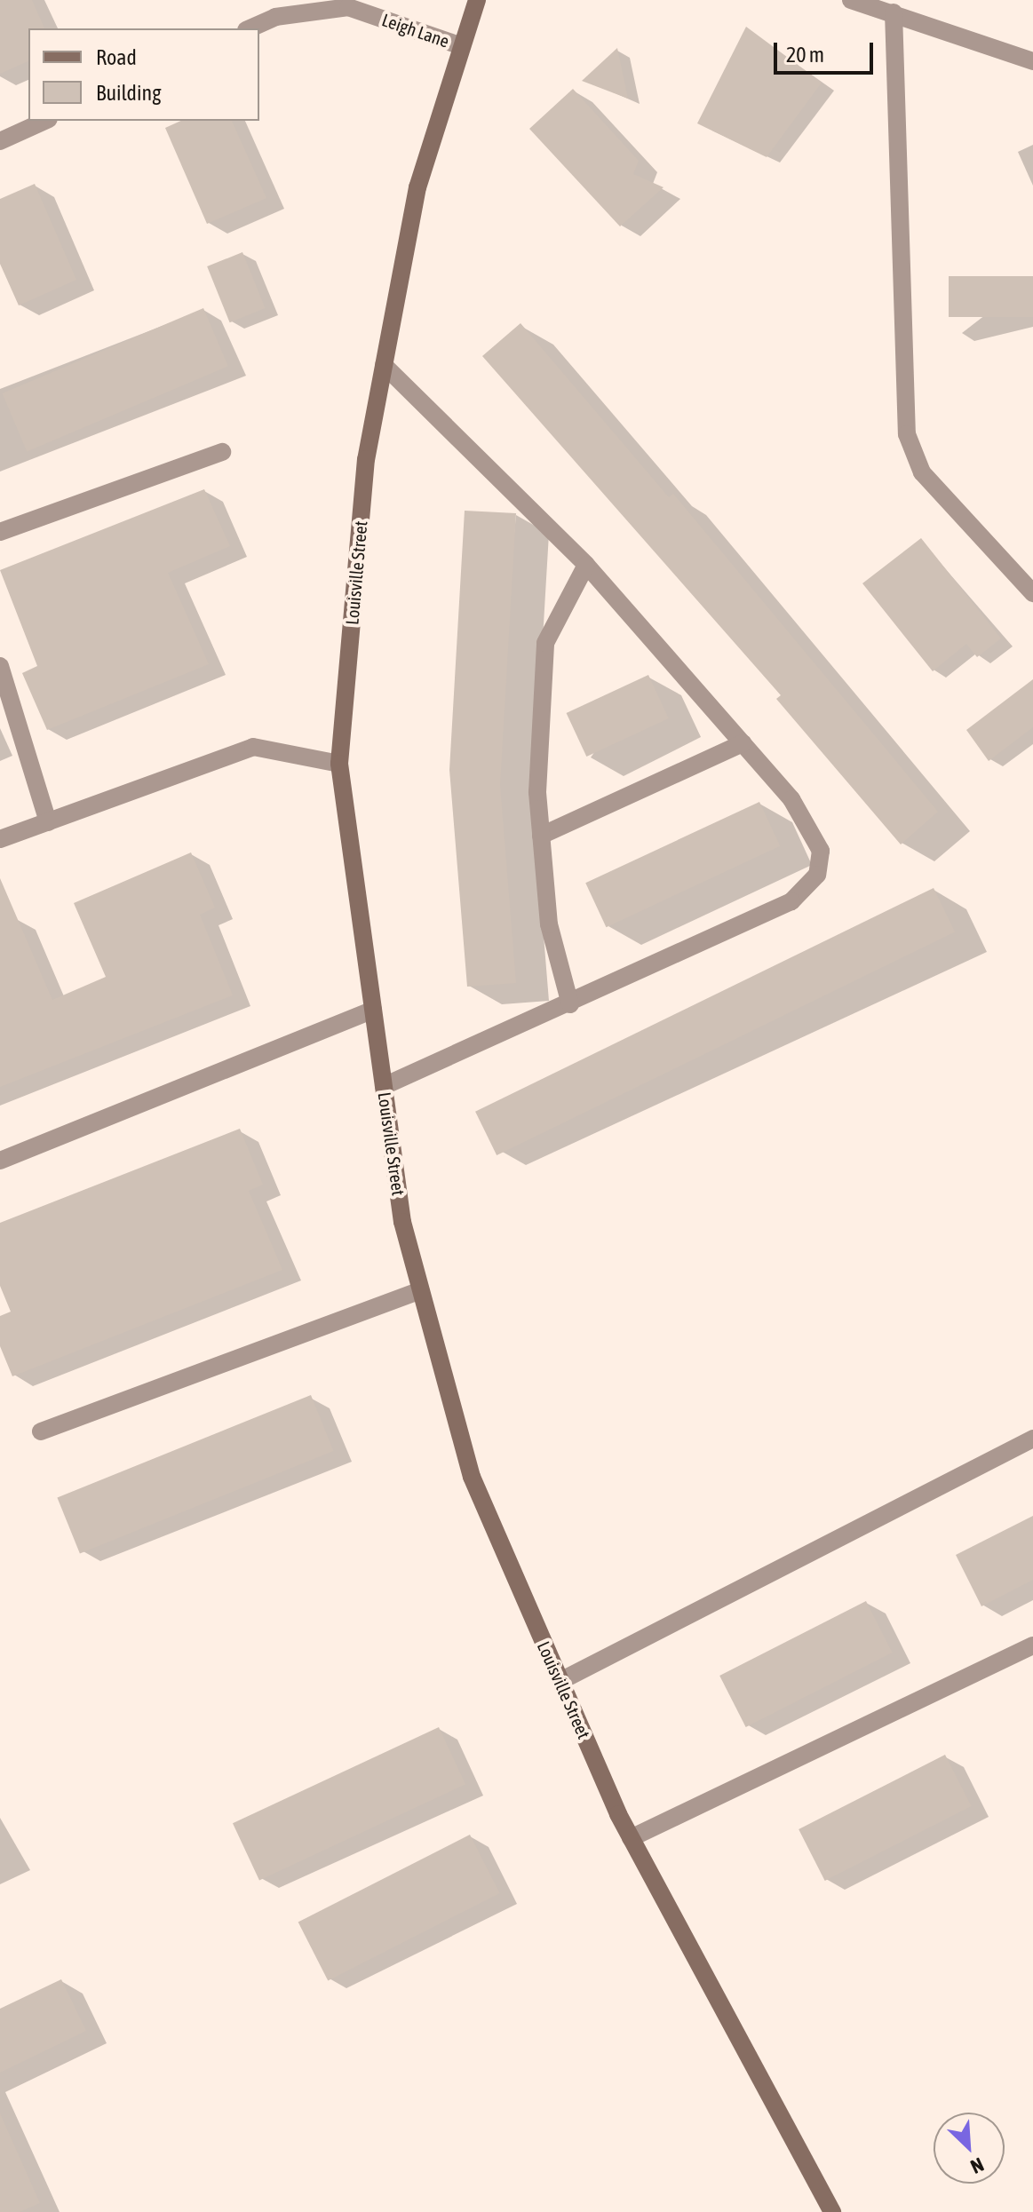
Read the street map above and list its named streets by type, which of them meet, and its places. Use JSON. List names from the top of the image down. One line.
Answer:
{"streets":{"main road":["Louisville Street"],"street":["Leigh Lane"]},"crossings":[["Leigh Lane","Louisville Street"]],"legend":["Road","Building"],"scale_bar":"20 m","north":"bottom right"}
